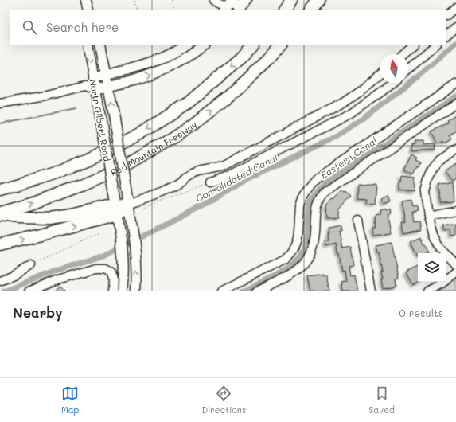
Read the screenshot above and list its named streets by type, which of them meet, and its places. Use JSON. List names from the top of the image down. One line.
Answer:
{"streets":{"highway":["Red Mountain Freeway"],"main road":["North Gilbert Road"]},"water":["Eastern Canal","Consolidated Canal"],"north":"top","page":{"search":"Search here","heading":["Nearby","0 results"],"nav":["Map","Directions","Saved"]}}
